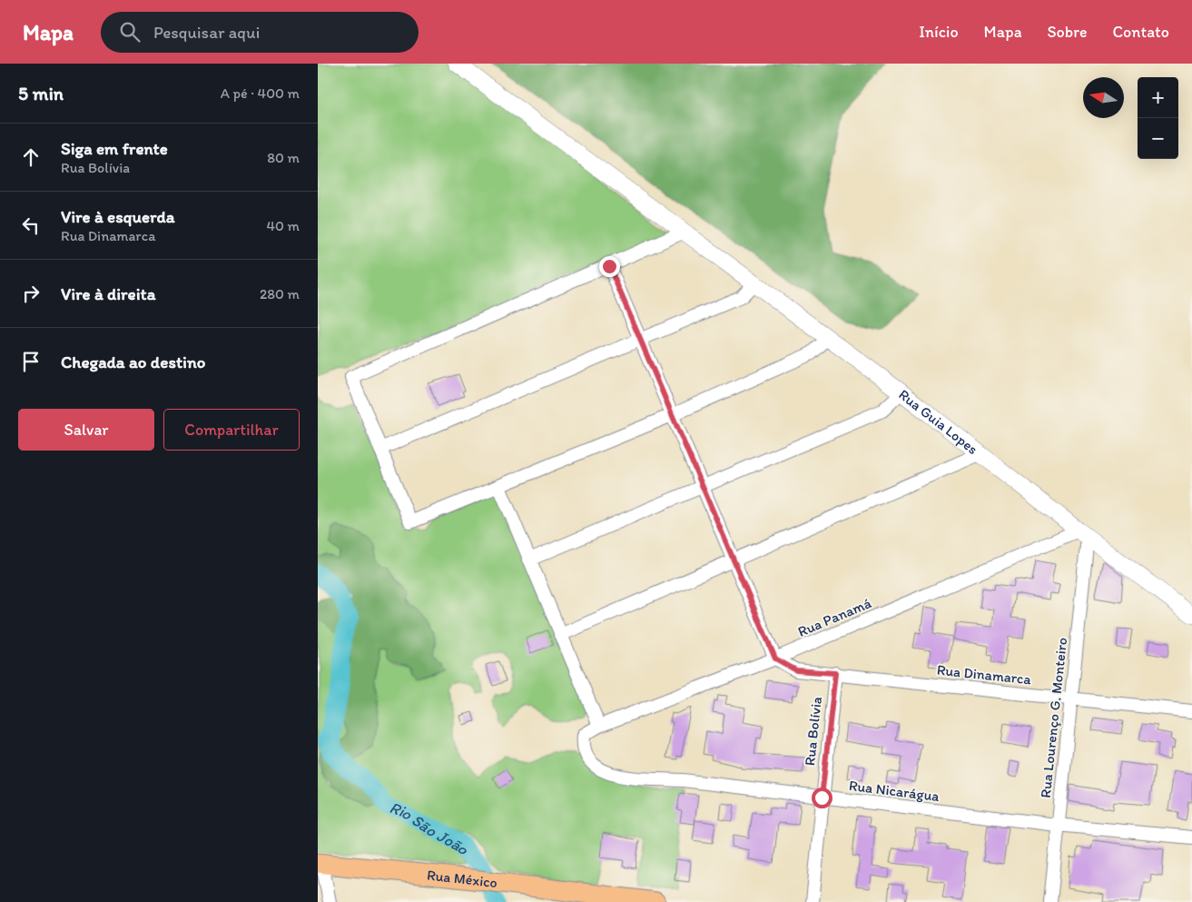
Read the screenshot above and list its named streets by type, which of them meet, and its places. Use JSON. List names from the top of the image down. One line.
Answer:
{"streets":{"main road":["Rua México"],"street":["Rua Guia Lopes","Rua Panamá","Rua Dinamarca","Rua Lourenço G. Monteiro","Rua Bolívia","Rua Nicarágua"]},"crossings":[["Rua Guia Lopes","Rua Panamá"],["Rua Guia Lopes","Rua Lourenço G. Monteiro"],["Rua Panamá","Rua Dinamarca"],["Rua Panamá","Rua Lourenço G. Monteiro"],["Rua Panamá","Rua Nicarágua"],["Rua Dinamarca","Rua Lourenço G. Monteiro"],["Rua Dinamarca","Rua Bolívia"],["Rua Lourenço G. Monteiro","Rua Nicarágua"],["Rua Bolívia","Rua Nicarágua"]],"water":["Rio São João"],"north":"left","page":{"header":"Mapa","search":"Pesquisar aqui","nav":["Início","Mapa","Sobre","Contato"],"heading":["5 min","A pé · 400 m"],"map_buttons":["+","−"],"list":[["Siga em frente","Rua Bolívia","80 m"],["Vire à esquerda","Rua Dinamarca","40 m"],["Vire à direita","280 m"],"Chegada ao destino"],"buttons":["Salvar","Compartilhar"]}}
